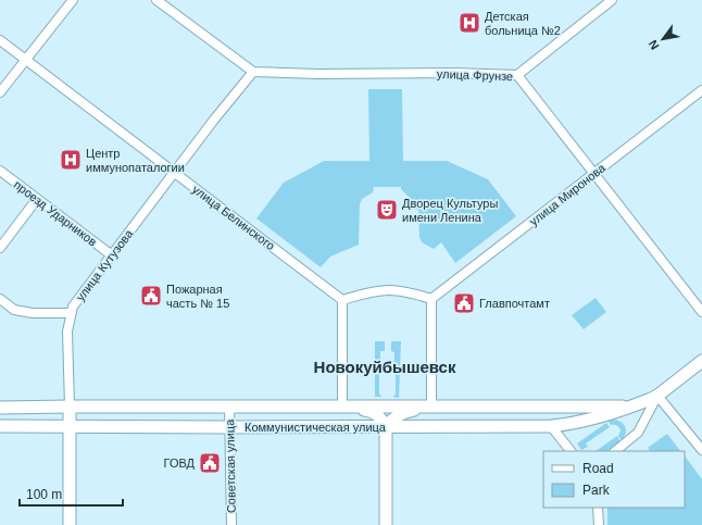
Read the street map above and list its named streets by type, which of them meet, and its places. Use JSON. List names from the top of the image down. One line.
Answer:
{"streets":{"main road":["улица Кутузова","Коммунистическая улица"],"street":["улица Фрунзе","улица Миронова","проезд Ударников","улица Белинского","Советская улица"]},"crossings":[["улица Фрунзе","улица Миронова"],["улица Фрунзе","улица Кутузова"],["проезд Ударников","улица Кутузова"],["улица Белинского","улица Кутузова"],["улица Кутузова","Коммунистическая улица"],["Коммунистическая улица","Советская улица"]],"districts":["Новокуйбышевск"],"places":{"hospital":["Детская больница №2","Центр иммунопаталогии"],"theatre":["Дворец Культуры имени Ленина"],"public building":["Пожарная часть № 15","Главпочтамт","ГОВД"]},"legend":["Road","Park"],"scale_bar":"100 m","north":"bottom left"}
